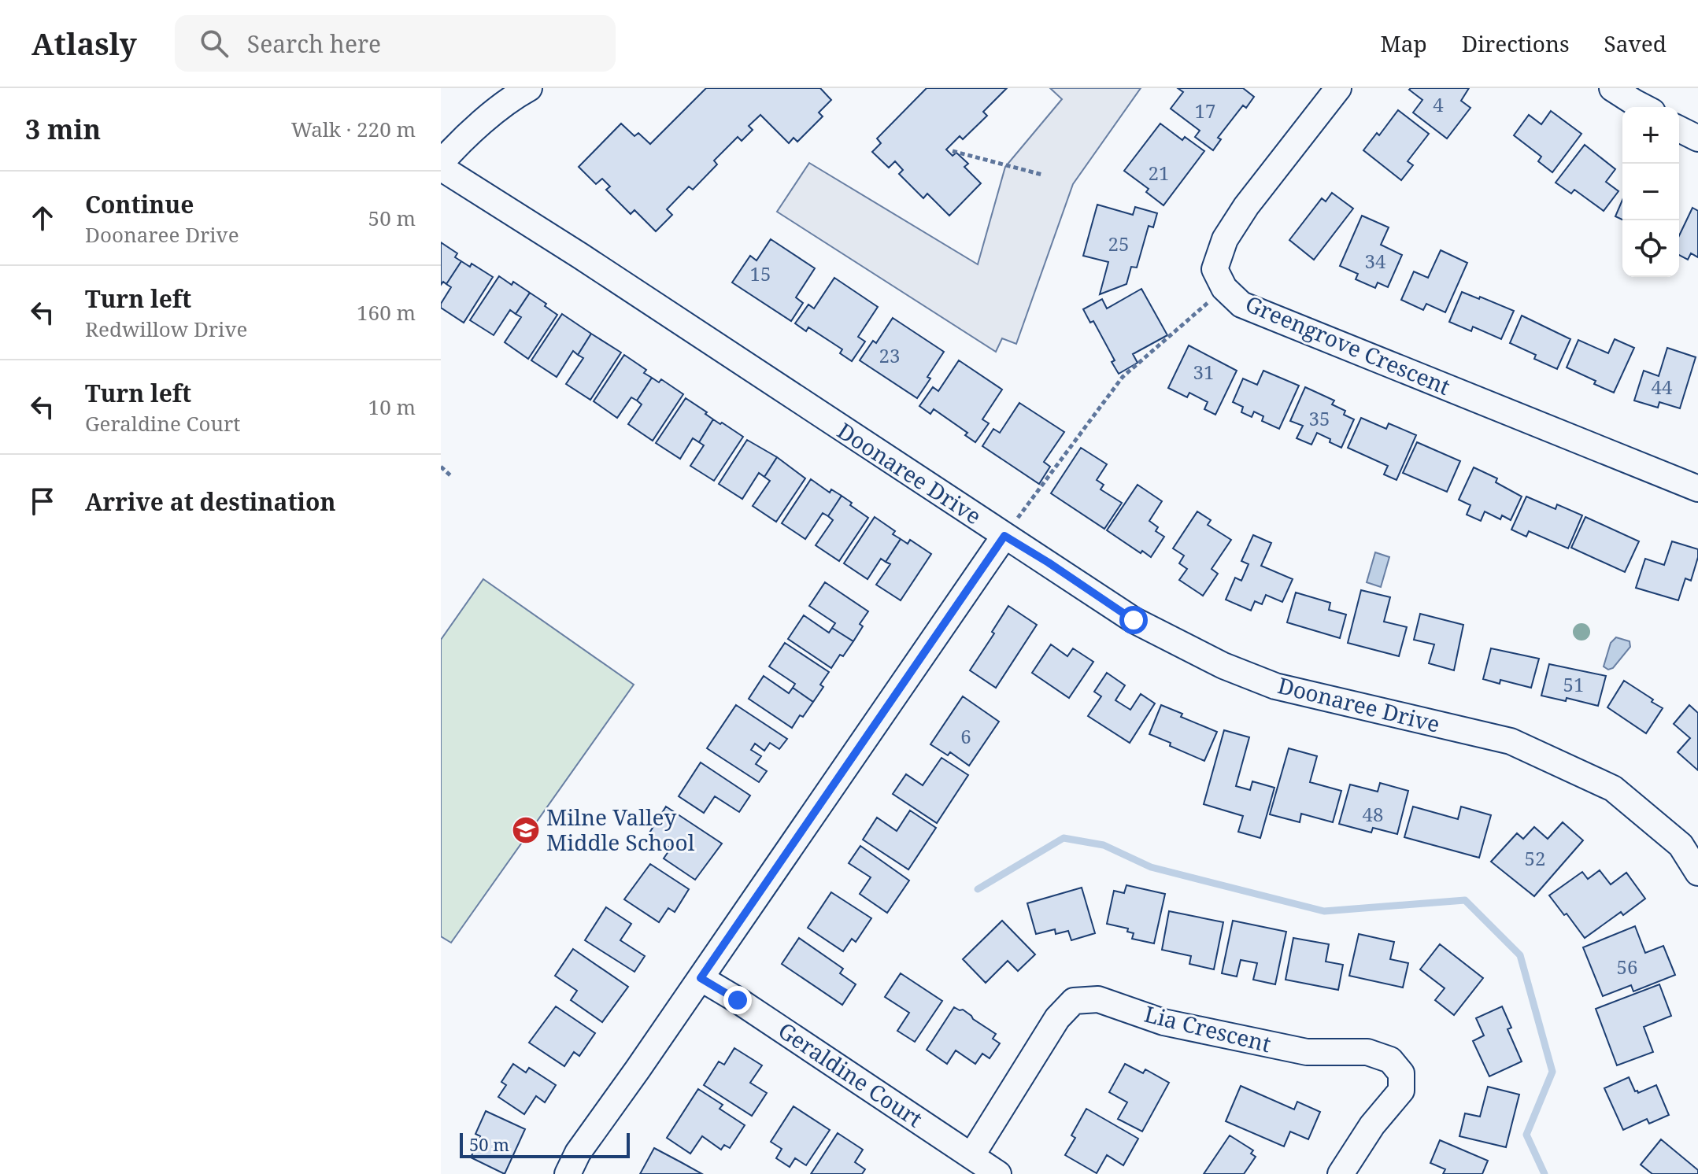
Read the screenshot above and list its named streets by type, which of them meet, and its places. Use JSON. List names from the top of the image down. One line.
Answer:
{"streets":{"street":["Greengrove Crescent","Doonaree Drive","Lia Crescent","Geraldine Court"]},"crossings":[["Lia Crescent","Geraldine Court"]],"places":{"school or university":["Milne Valley Middle School"]},"house_numbers":["4","17","21","25","34","15","23","31","44","35","51","6","48","52","56"],"scale_bar":"50 m","page":{"header":"Atlasly","search":"Search here","nav":["Map","Directions","Saved"],"heading":["3 min","Walk · 220 m"],"map_buttons":["+","−"],"list":[["Continue","Doonaree Drive","50 m"],["Turn left","Redwillow Drive","160 m"],["Turn left","Geraldine Court","10 m"],"Arrive at destination"],"scale":"50 m"}}
